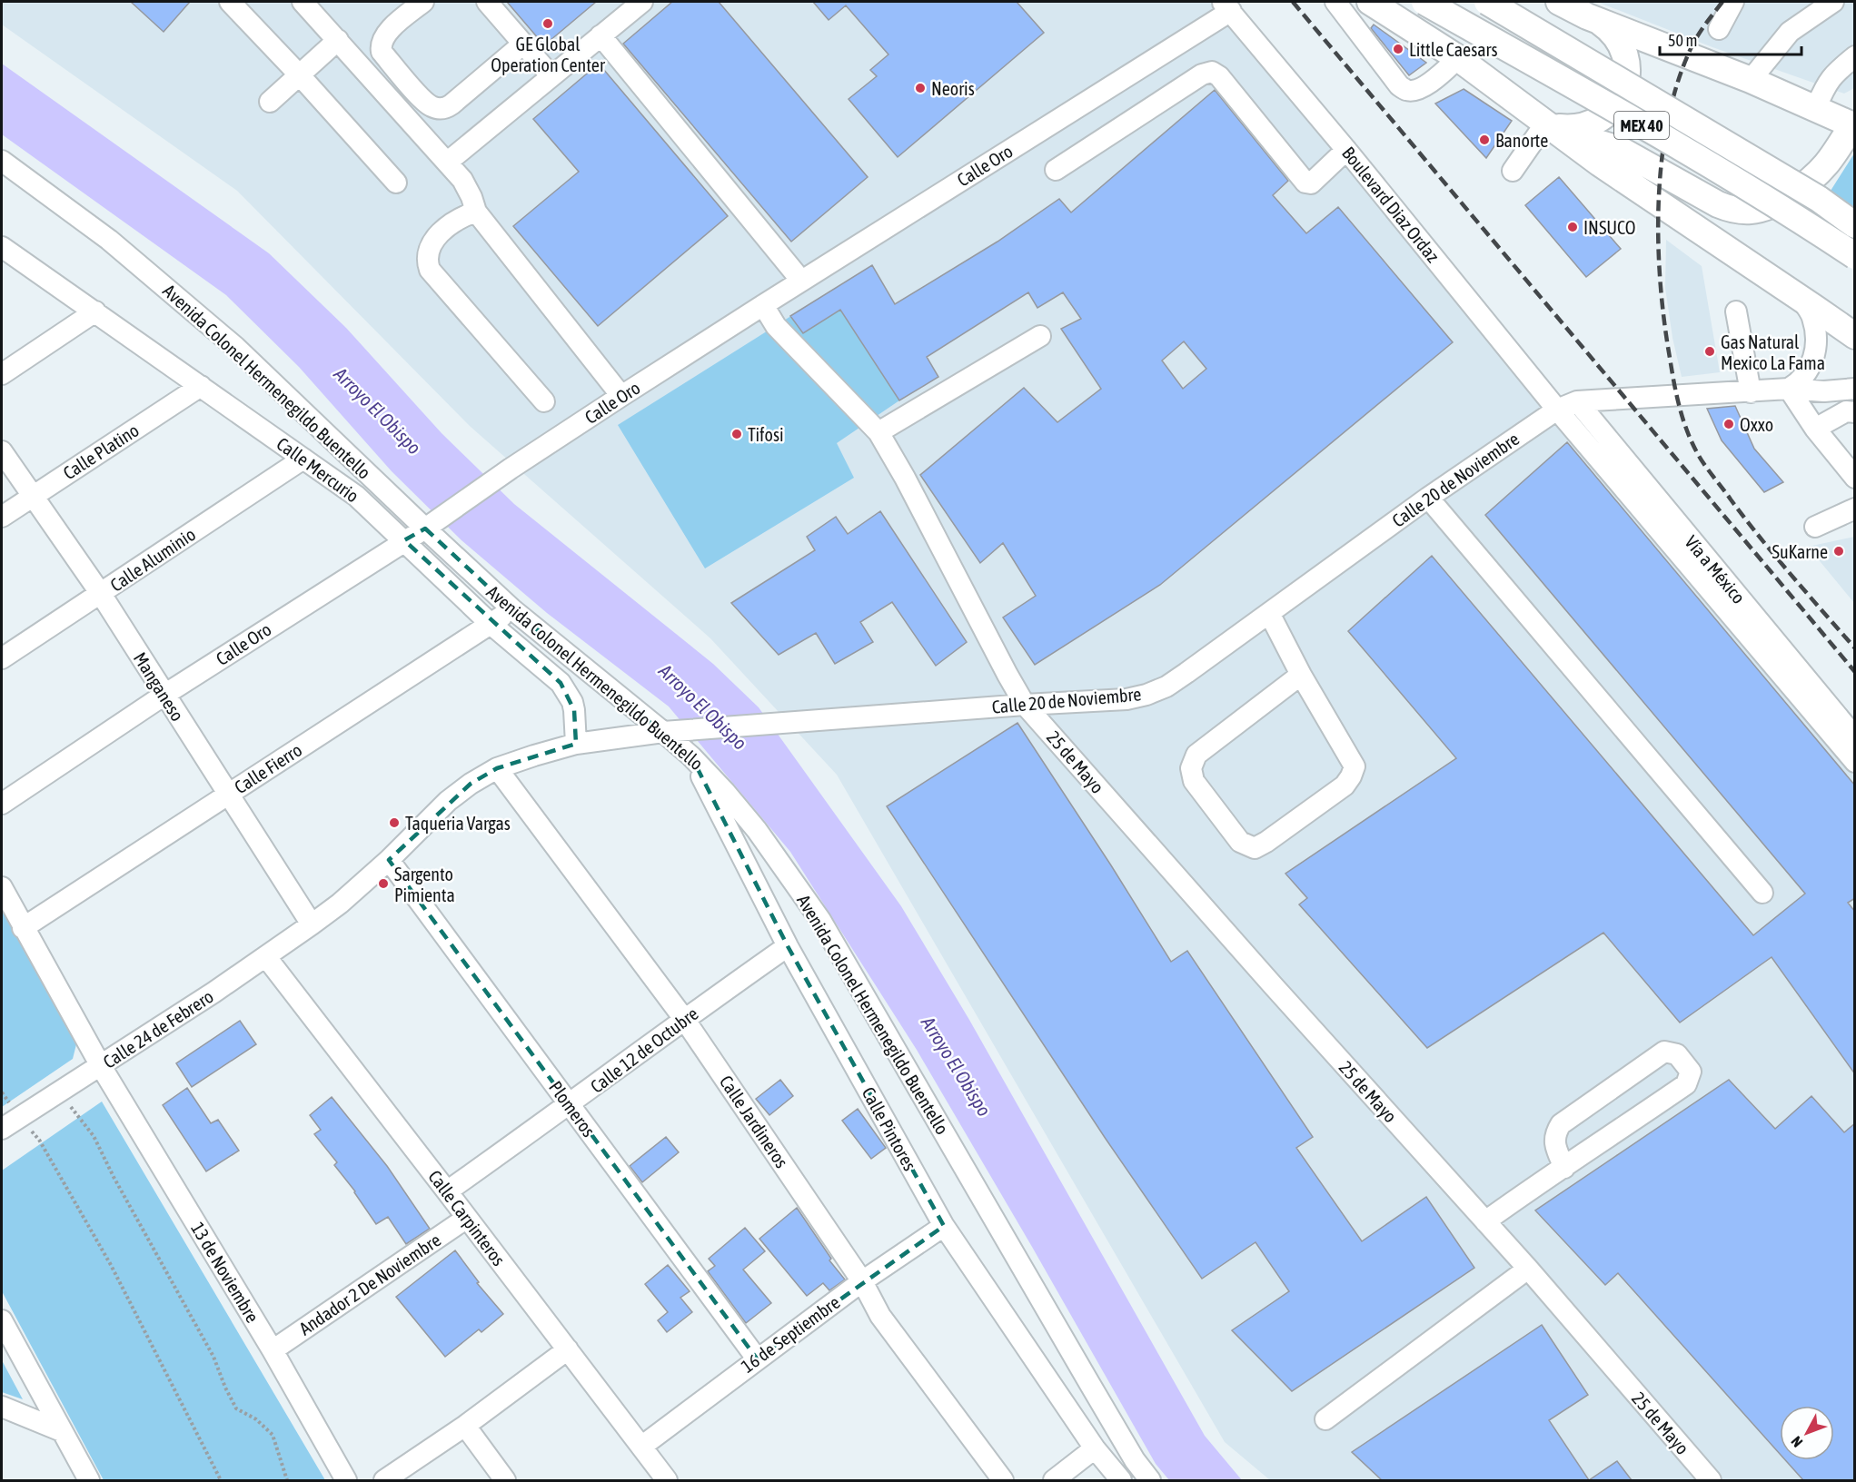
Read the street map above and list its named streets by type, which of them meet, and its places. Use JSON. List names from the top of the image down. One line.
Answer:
{"streets":{"main road":["MEX 40"],"street":["Calle Oro","Boulevard Diaz Ordaz","Avenida Colonel Hermenegildo Buentello","Calle Platino","Calle Mercurio","Calle 20 de Noviembre","Calle Aluminio","Vía a México","Manganeso","25 de Mayo","Calle Fierro","Calle 24 de Febrero","Calle 12 de Octubre","Plomeros","Calle Jardineros","Calle Pintores","Calle Carpinteros","13 de Noviembre","Andador 2 De Noviembre","16 de Septiembre"]},"crossings":[["Calle Oro","Boulevard Diaz Ordaz"],["Calle Oro","Avenida Colonel Hermenegildo Buentello"],["Calle Oro","Calle Mercurio"],["Calle Oro","Manganeso"],["Calle Oro","25 de Mayo"],["Boulevard Diaz Ordaz","Calle 20 de Noviembre"],["Avenida Colonel Hermenegildo Buentello","Calle 20 de Noviembre"],["Avenida Colonel Hermenegildo Buentello","Calle Fierro"],["Avenida Colonel Hermenegildo Buentello","Calle Pintores"],["Calle Platino","Calle Mercurio"],["Calle Platino","Manganeso"],["Calle Mercurio","Calle 20 de Noviembre"],["Calle Mercurio","Calle Aluminio"],["Calle Mercurio","Calle Fierro"],["Calle 20 de Noviembre","Vía a México"],["Calle 20 de Noviembre","Manganeso"],["Calle 20 de Noviembre","25 de Mayo"],["Calle 20 de Noviembre","Calle 24 de Febrero"],["Calle 20 de Noviembre","Plomeros"],["Calle 20 de Noviembre","Calle Jardineros"],["Calle Aluminio","Manganeso"],["Manganeso","Calle Fierro"],["Manganeso","Calle 24 de Febrero"],["Calle Fierro","13 de Noviembre"],["Calle 24 de Febrero","Calle Carpinteros"],["Calle 24 de Febrero","13 de Noviembre"],["Calle 12 de Octubre","Plomeros"],["Calle 12 de Octubre","Calle Jardineros"],["Calle 12 de Octubre","Calle Pintores"],["Calle 12 de Octubre","Calle Carpinteros"],["Plomeros","16 de Septiembre"],["Calle Jardineros","16 de Septiembre"],["Calle Pintores","16 de Septiembre"],["Calle Carpinteros","Andador 2 De Noviembre"],["Calle Carpinteros","16 de Septiembre"],["13 de Noviembre","Andador 2 De Noviembre"]],"water":["Arroyo El Obispo"],"places":["GE Global Operation Center","Little Caesars","Neoris","Banorte","INSUCO","Gas Natural Mexico La Fama","Oxxo","Tifosi","SuKarne","Taqueria Vargas","Sargento Pimienta"],"scale_bar":"50 m","north":"bottom left"}
